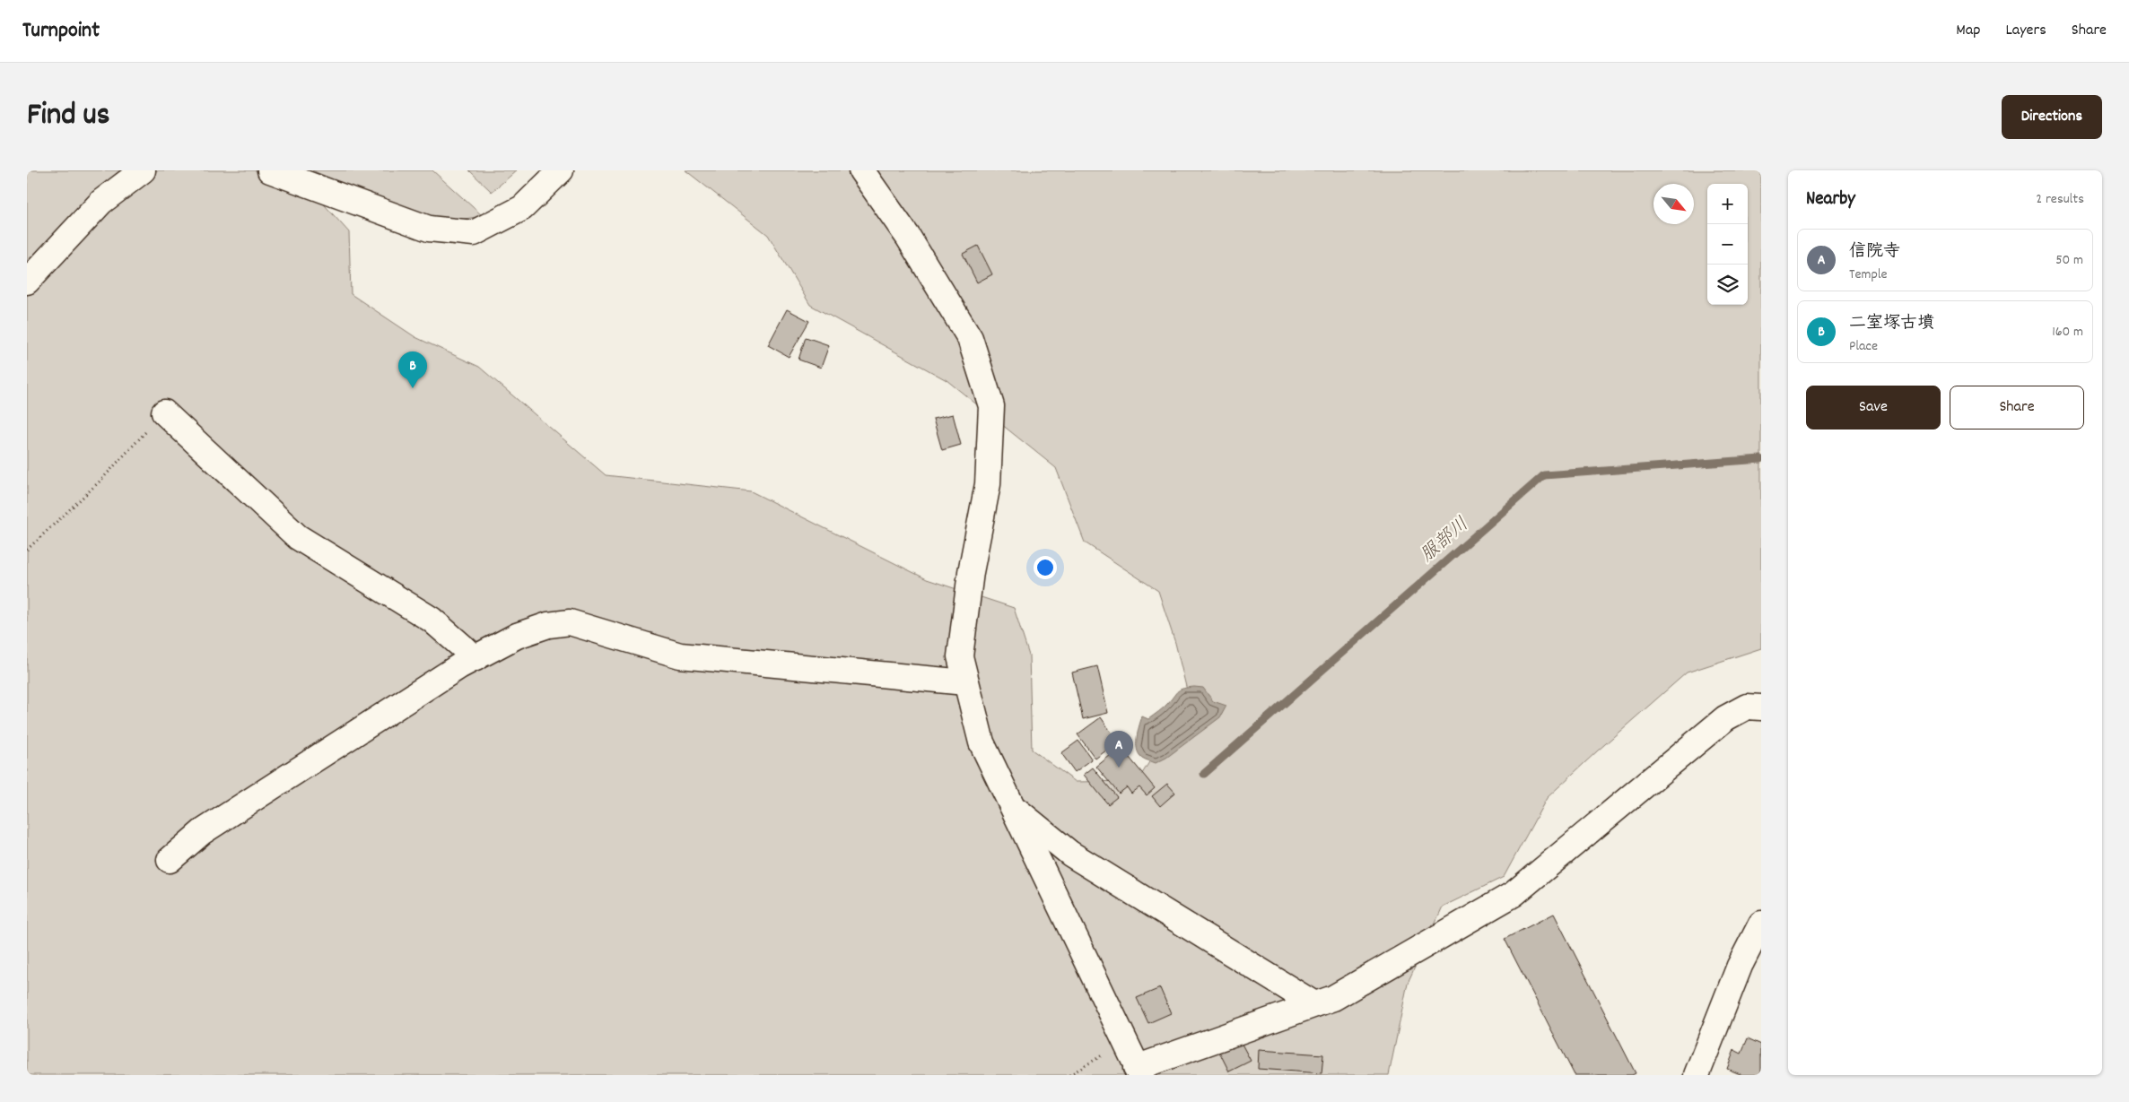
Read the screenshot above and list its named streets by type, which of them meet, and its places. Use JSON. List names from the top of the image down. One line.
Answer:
{"water":["服部川"],"north":"bottom right","page":{"header":"Turnpoint","nav":["Map","Layers","Share"],"title":"Find us","buttons":["Directions",["Save","Share"]],"heading":["Nearby","2 results"],"map_buttons":["+","−"],"list":[{"mark":"A","name":"信院寺","note":"Temple","value":"50 m"},{"mark":"B","name":"二室塚古墳","note":"Place","value":"160 m"}],"pins":["B","A"]}}
